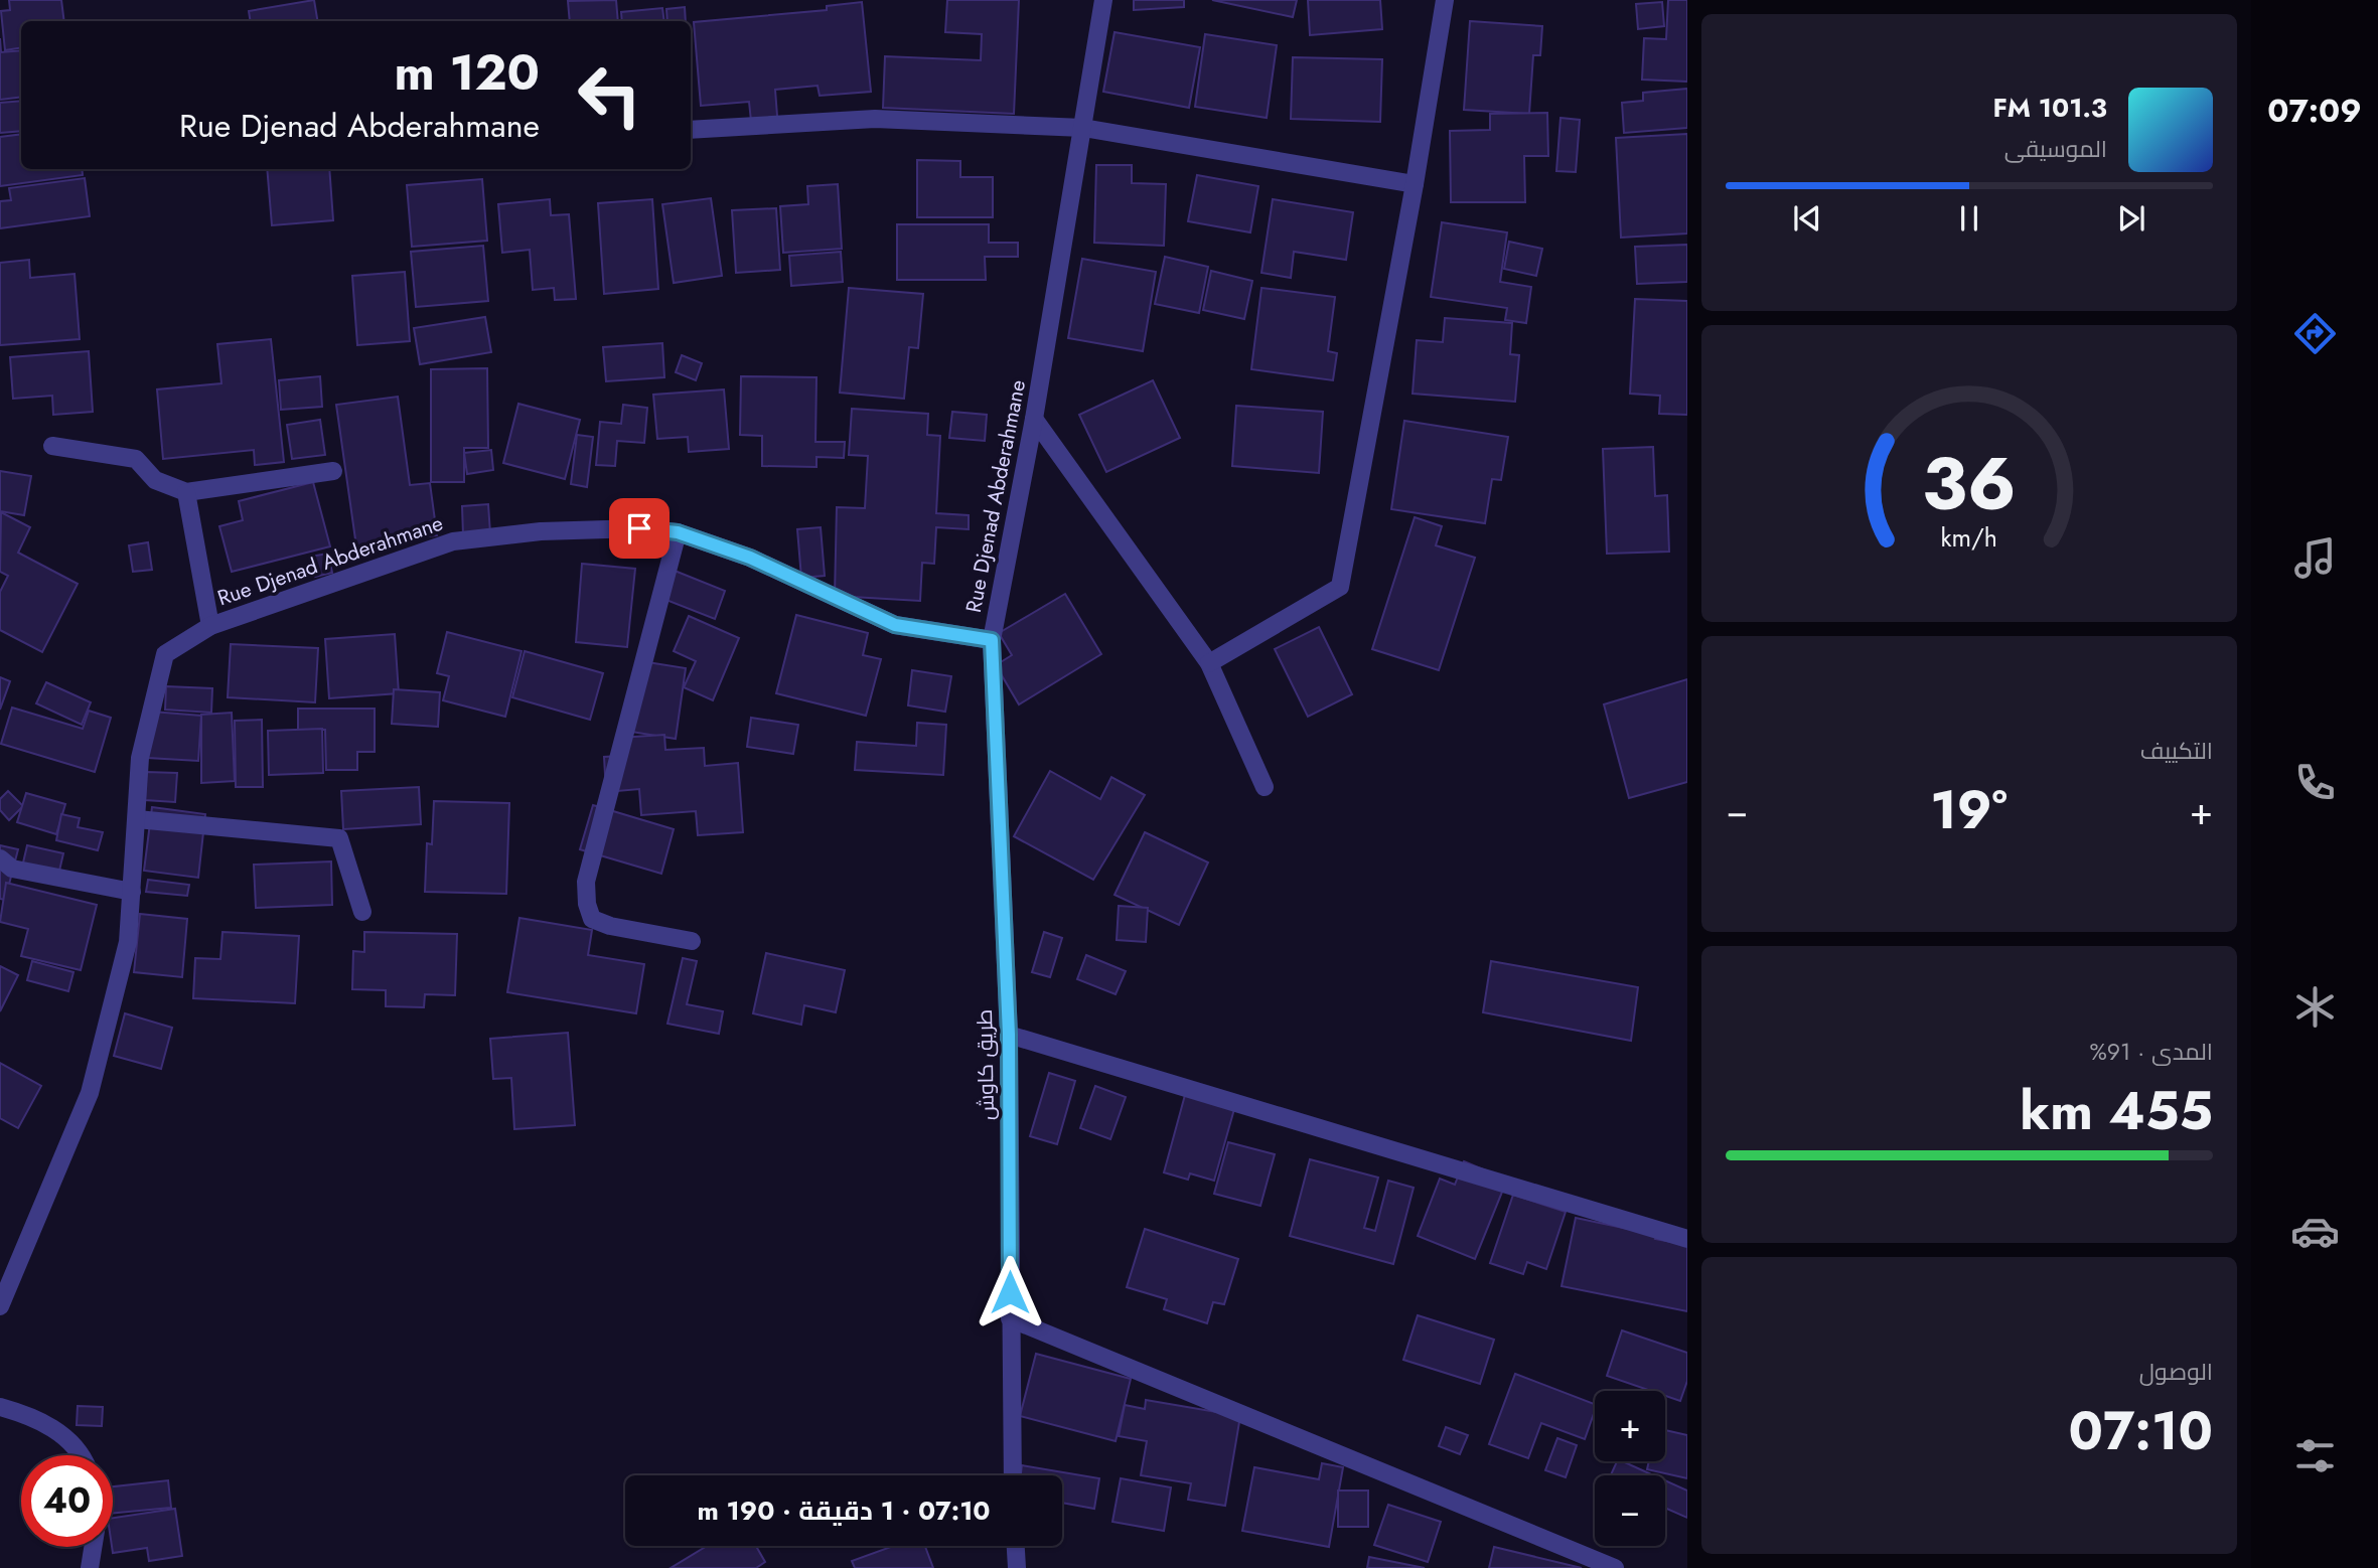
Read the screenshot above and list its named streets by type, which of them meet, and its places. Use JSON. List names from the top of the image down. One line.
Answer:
{"streets":{"street":["Rue Djenad Abderahmane","طريق كاوش"]},"crossings":[["Rue Djenad Abderahmane","طريق كاوش"]],"page":{"tabs":"07:09","turn":["120 m","Rue Djenad Abderahmane"],"song":["101.3 FM","الموسيقى"],"tile":["التكييف",["المدى · 91%","455 km"],["الوصول","07:10"]],"heat":["−","19°","+"],"map_buttons":["+","−"],"limit":"40","trip":"07:10 · 1 دقيقة · 190 m","gauge":["36","km/h"]}}
